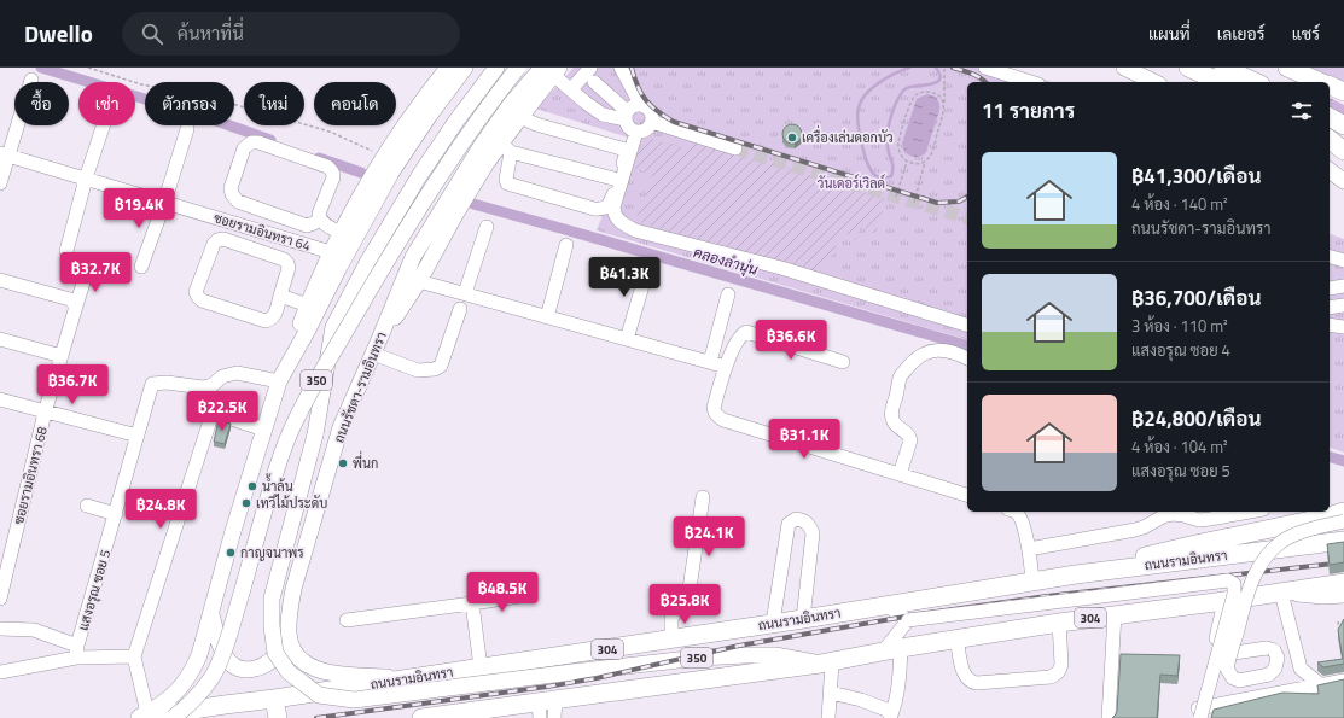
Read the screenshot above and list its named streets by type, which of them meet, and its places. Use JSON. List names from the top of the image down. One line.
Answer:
{"streets":{"highway":["ถนนรามอินทรา","304"],"main road":["350","ถนนรัชดา-รามอินทรา"],"street":["ซอยรามอินทรา 64","ซอยรามอินทรา 68","แสงอรุณ ซอย 5"]},"crossings":[["350","ถนนรามอินทรา"],["350","แสงอรุณ ซอย 5"],["ถนนรัชดา-รามอินทรา","ถนนรามอินทรา"],["ถนนรัชดา-รามอินทรา","304"]],"water":["คลองลำนุ่น"],"parks":["วันเดอร์เวิลด์"],"places":["เครื่องเล่นดอกบัว","พี่นก","น้ำล้น","เทวีไม้ประดับ","กาญจนาพร"],"page":{"header":"Dwello","search":"ค้นหาที่นี่","nav":["แผนที่","เลเยอร์","แชร์"],"chip":["ซื้อ","เช่า","ตัวกรอง","ใหม่","คอนโด"],"heading":"11 รายการ","list":[{"name":"฿41,300/เดือน","note":"4 ห้อง · 140 m² · ถนนรัชดา-รามอินทรา"},{"name":"฿36,700/เดือน","note":"3 ห้อง · 110 m² · แสงอรุณ ซอย 4"},{"name":"฿24,800/เดือน","note":"4 ห้อง · 104 m² · แสงอรุณ ซอย 5"}],"price":["฿19.4K","฿32.7K","฿41.3K","฿36.6K","฿36.7K","฿22.5K","฿31.1K","฿24.8K","฿24.1K","฿48.5K","฿25.8K"]}}
